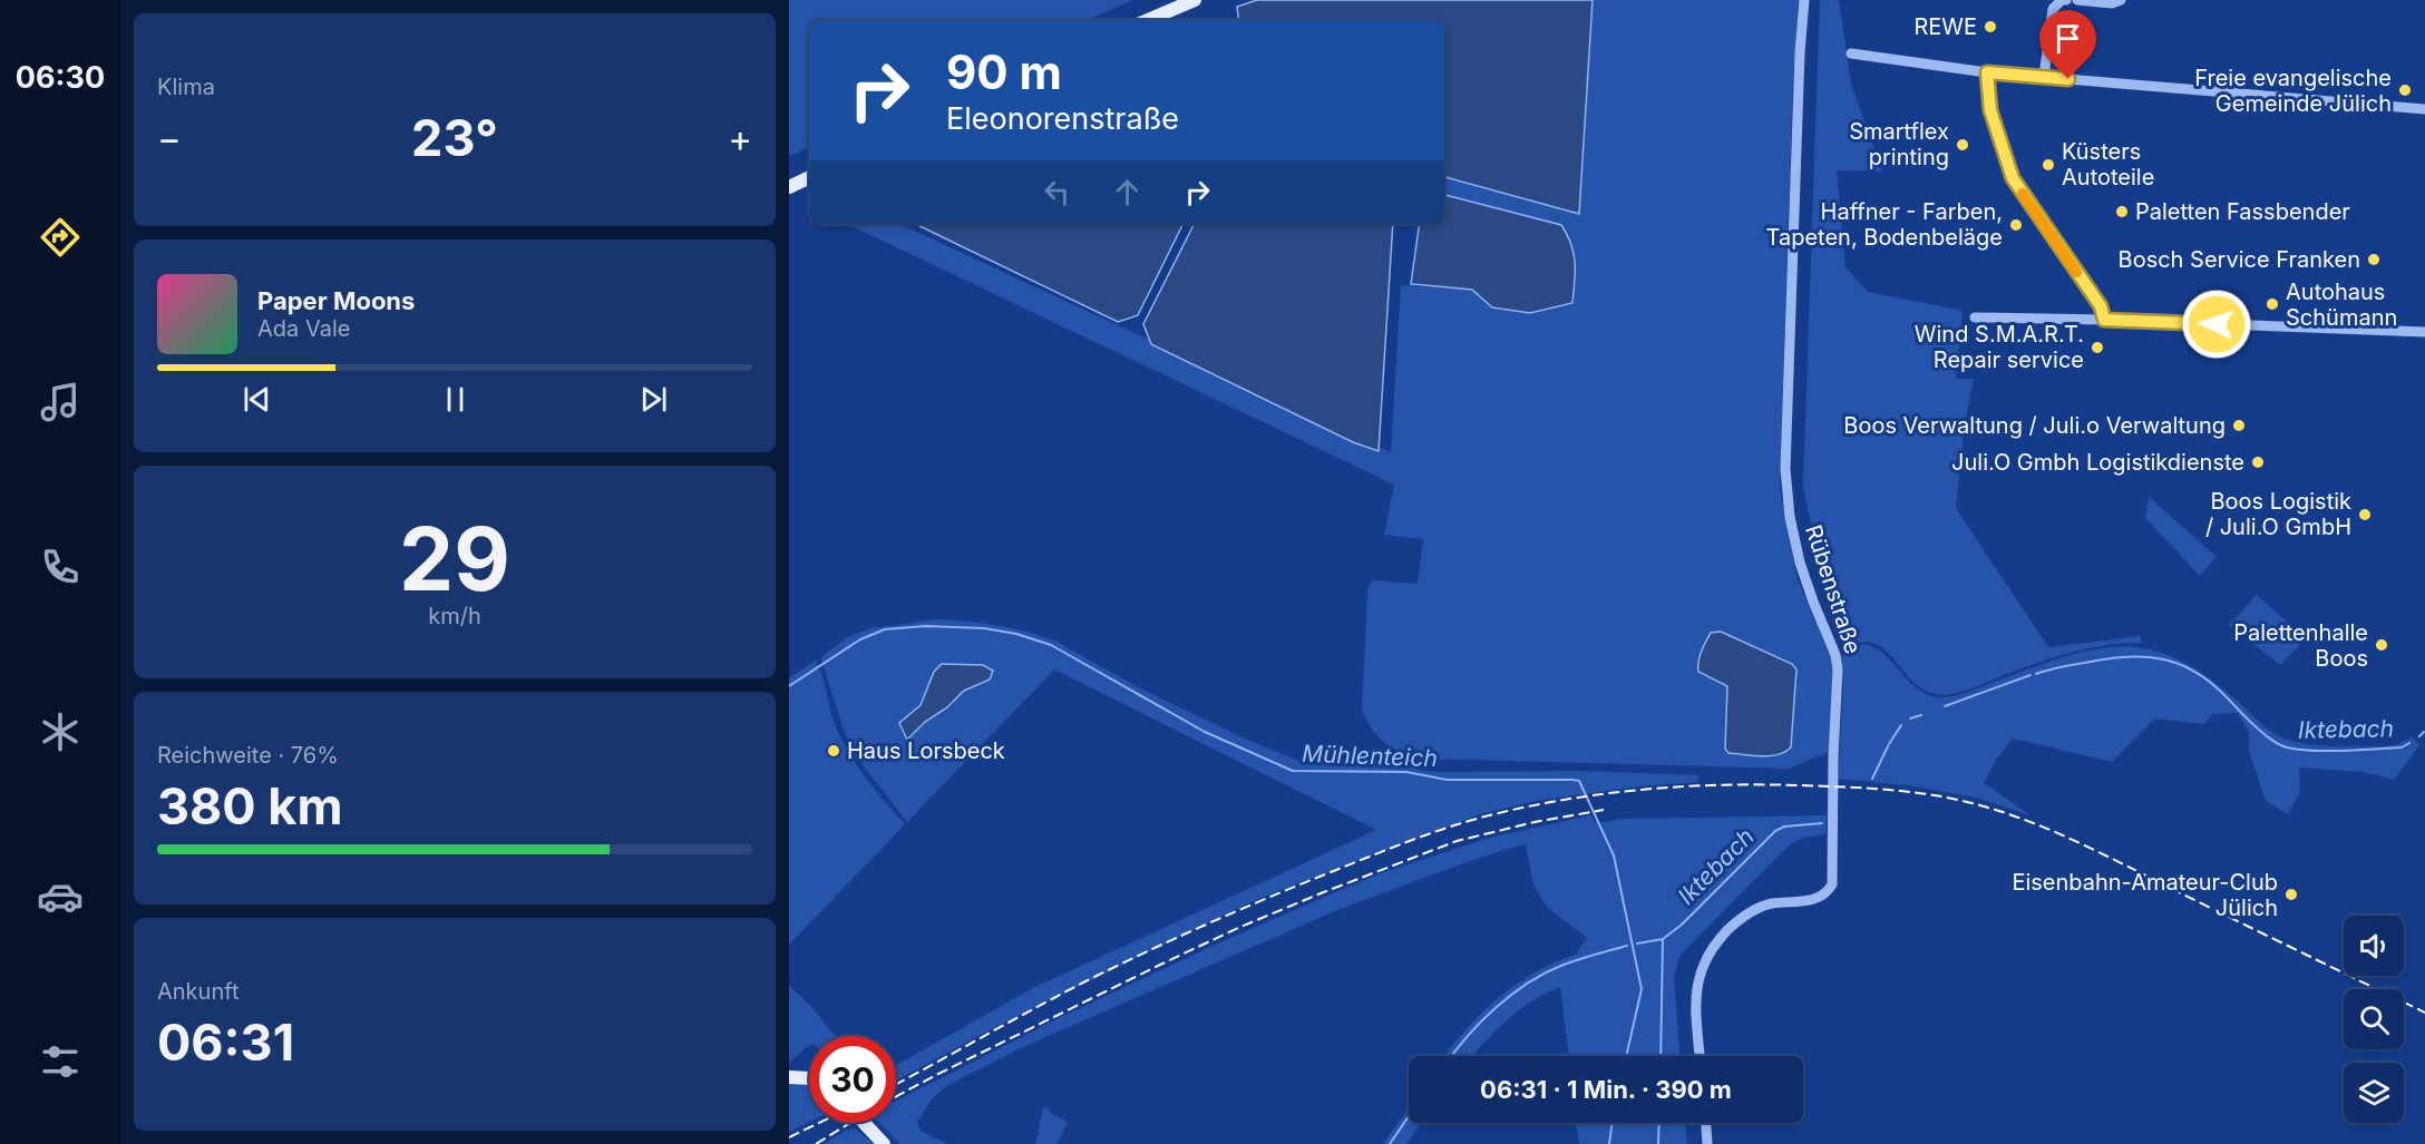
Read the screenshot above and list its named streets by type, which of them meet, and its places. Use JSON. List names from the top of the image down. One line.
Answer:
{"streets":{"street":["Rübenstraße"]},"water":["Iktebach","Mühlenteich"],"places":["REWE","Freie evangelische Gemeinde Jülich","Smartflex printing","Küsters Autoteile","Paletten Fassbender","Haffner - Farben, Tapeten, Bodenbeläge","Bosch Service Franken","Autohaus Schümann","Wind S.M.A.R.T. Repair service","Boos Verwaltung / Juli.o Verwaltung","Juli.O Gmbh Logistikdienste","Boos Logistik / Juli.O GmbH","Palettenhalle Boos","Haus Lorsbeck","Eisenbahn-Amateur-Club Jülich"],"page":{"tabs":"06:30","tile":["Klima",["29","km/h"],["Reichweite · 76%","380 km"],["Ankunft","06:31"]],"turn":["90 m","Eleonorenstraße"],"heat":["−","23°","+"],"song":["Paper Moons","Ada Vale"],"limit":"30","trip":"06:31 · 1 Min. · 390 m"}}
